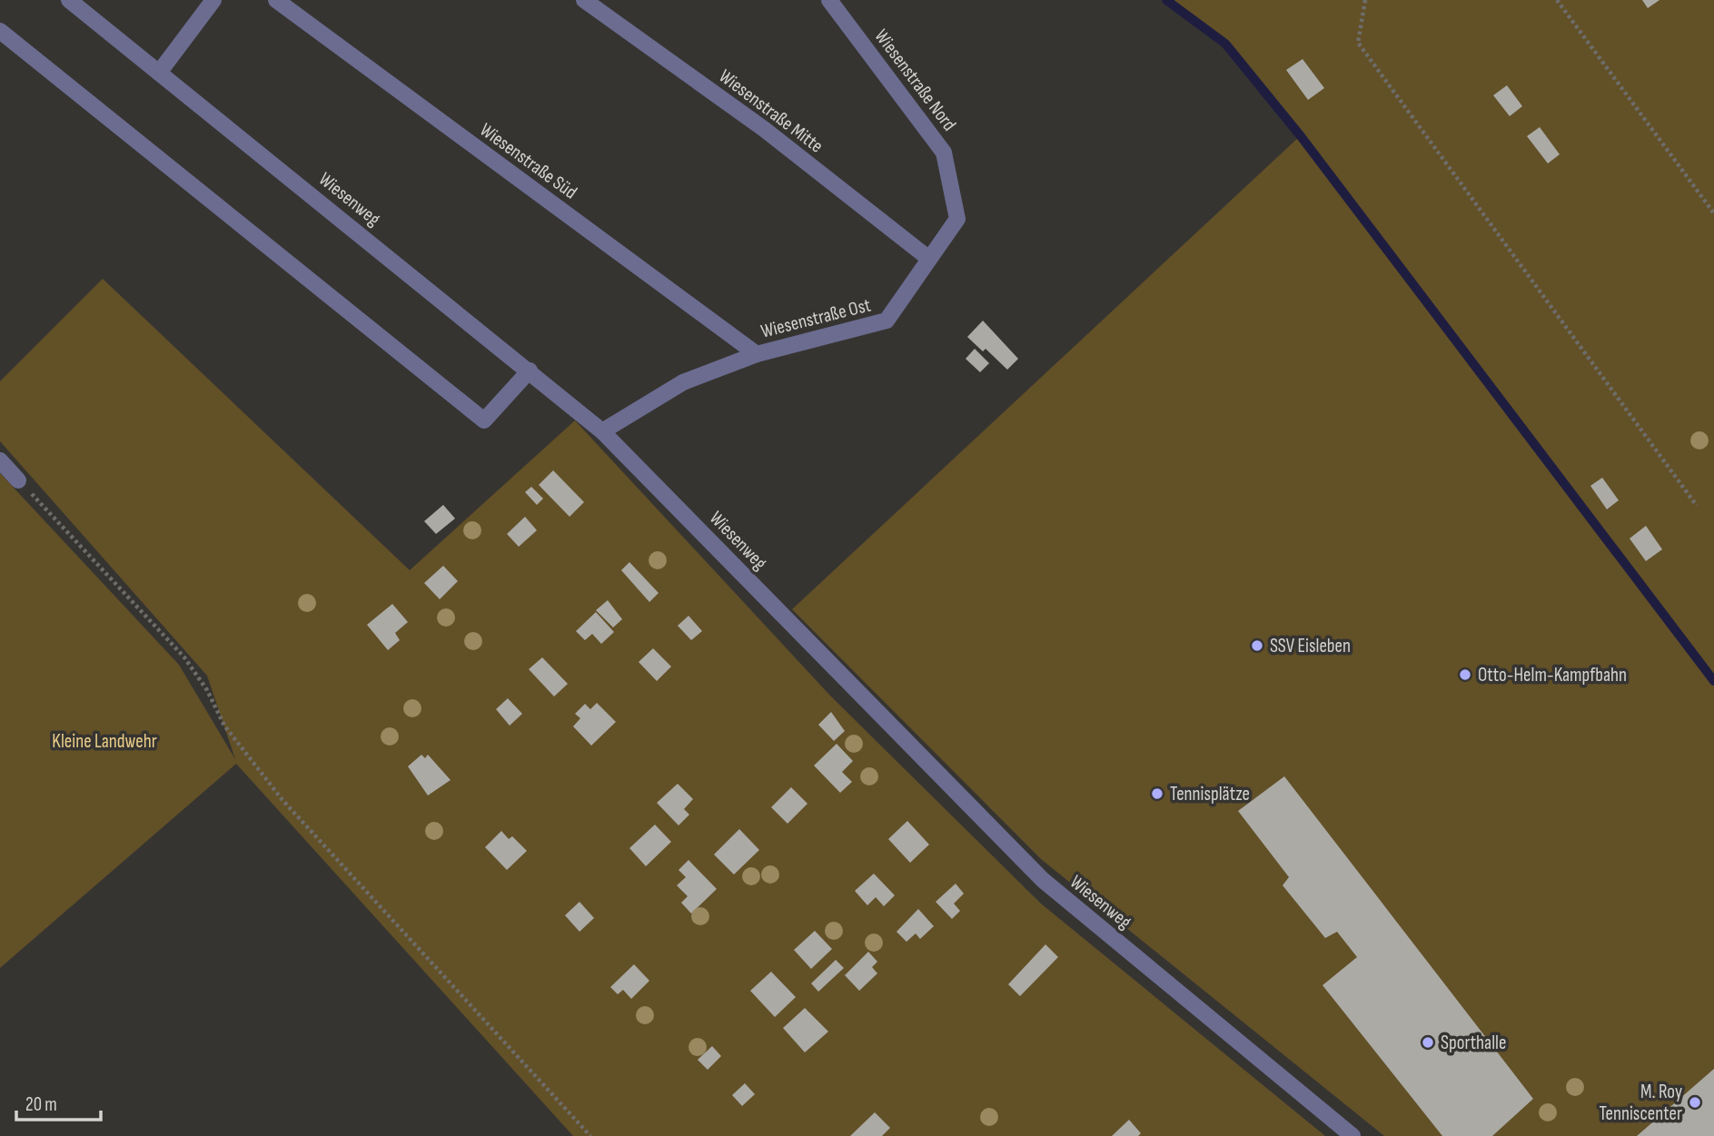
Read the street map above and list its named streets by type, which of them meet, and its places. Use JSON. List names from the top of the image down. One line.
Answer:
{"streets":{"street":["Wiesenstraße Nord","Wiesenstraße Mitte","Wiesenstraße Süd","Wiesenweg","Wiesenstraße Ost"]},"crossings":[["Wiesenstraße Nord","Wiesenstraße Mitte"],["Wiesenstraße Nord","Wiesenstraße Ost"],["Wiesenstraße Mitte","Wiesenstraße Ost"],["Wiesenstraße Süd","Wiesenstraße Ost"],["Wiesenweg","Wiesenstraße Ost"]],"parks":["Kleine Landwehr"],"places":["SSV Eisleben","Otto-Helm-Kampfbahn","Tennisplätze","Sporthalle","M. Roy Tenniscenter"],"scale_bar":"20 m"}
